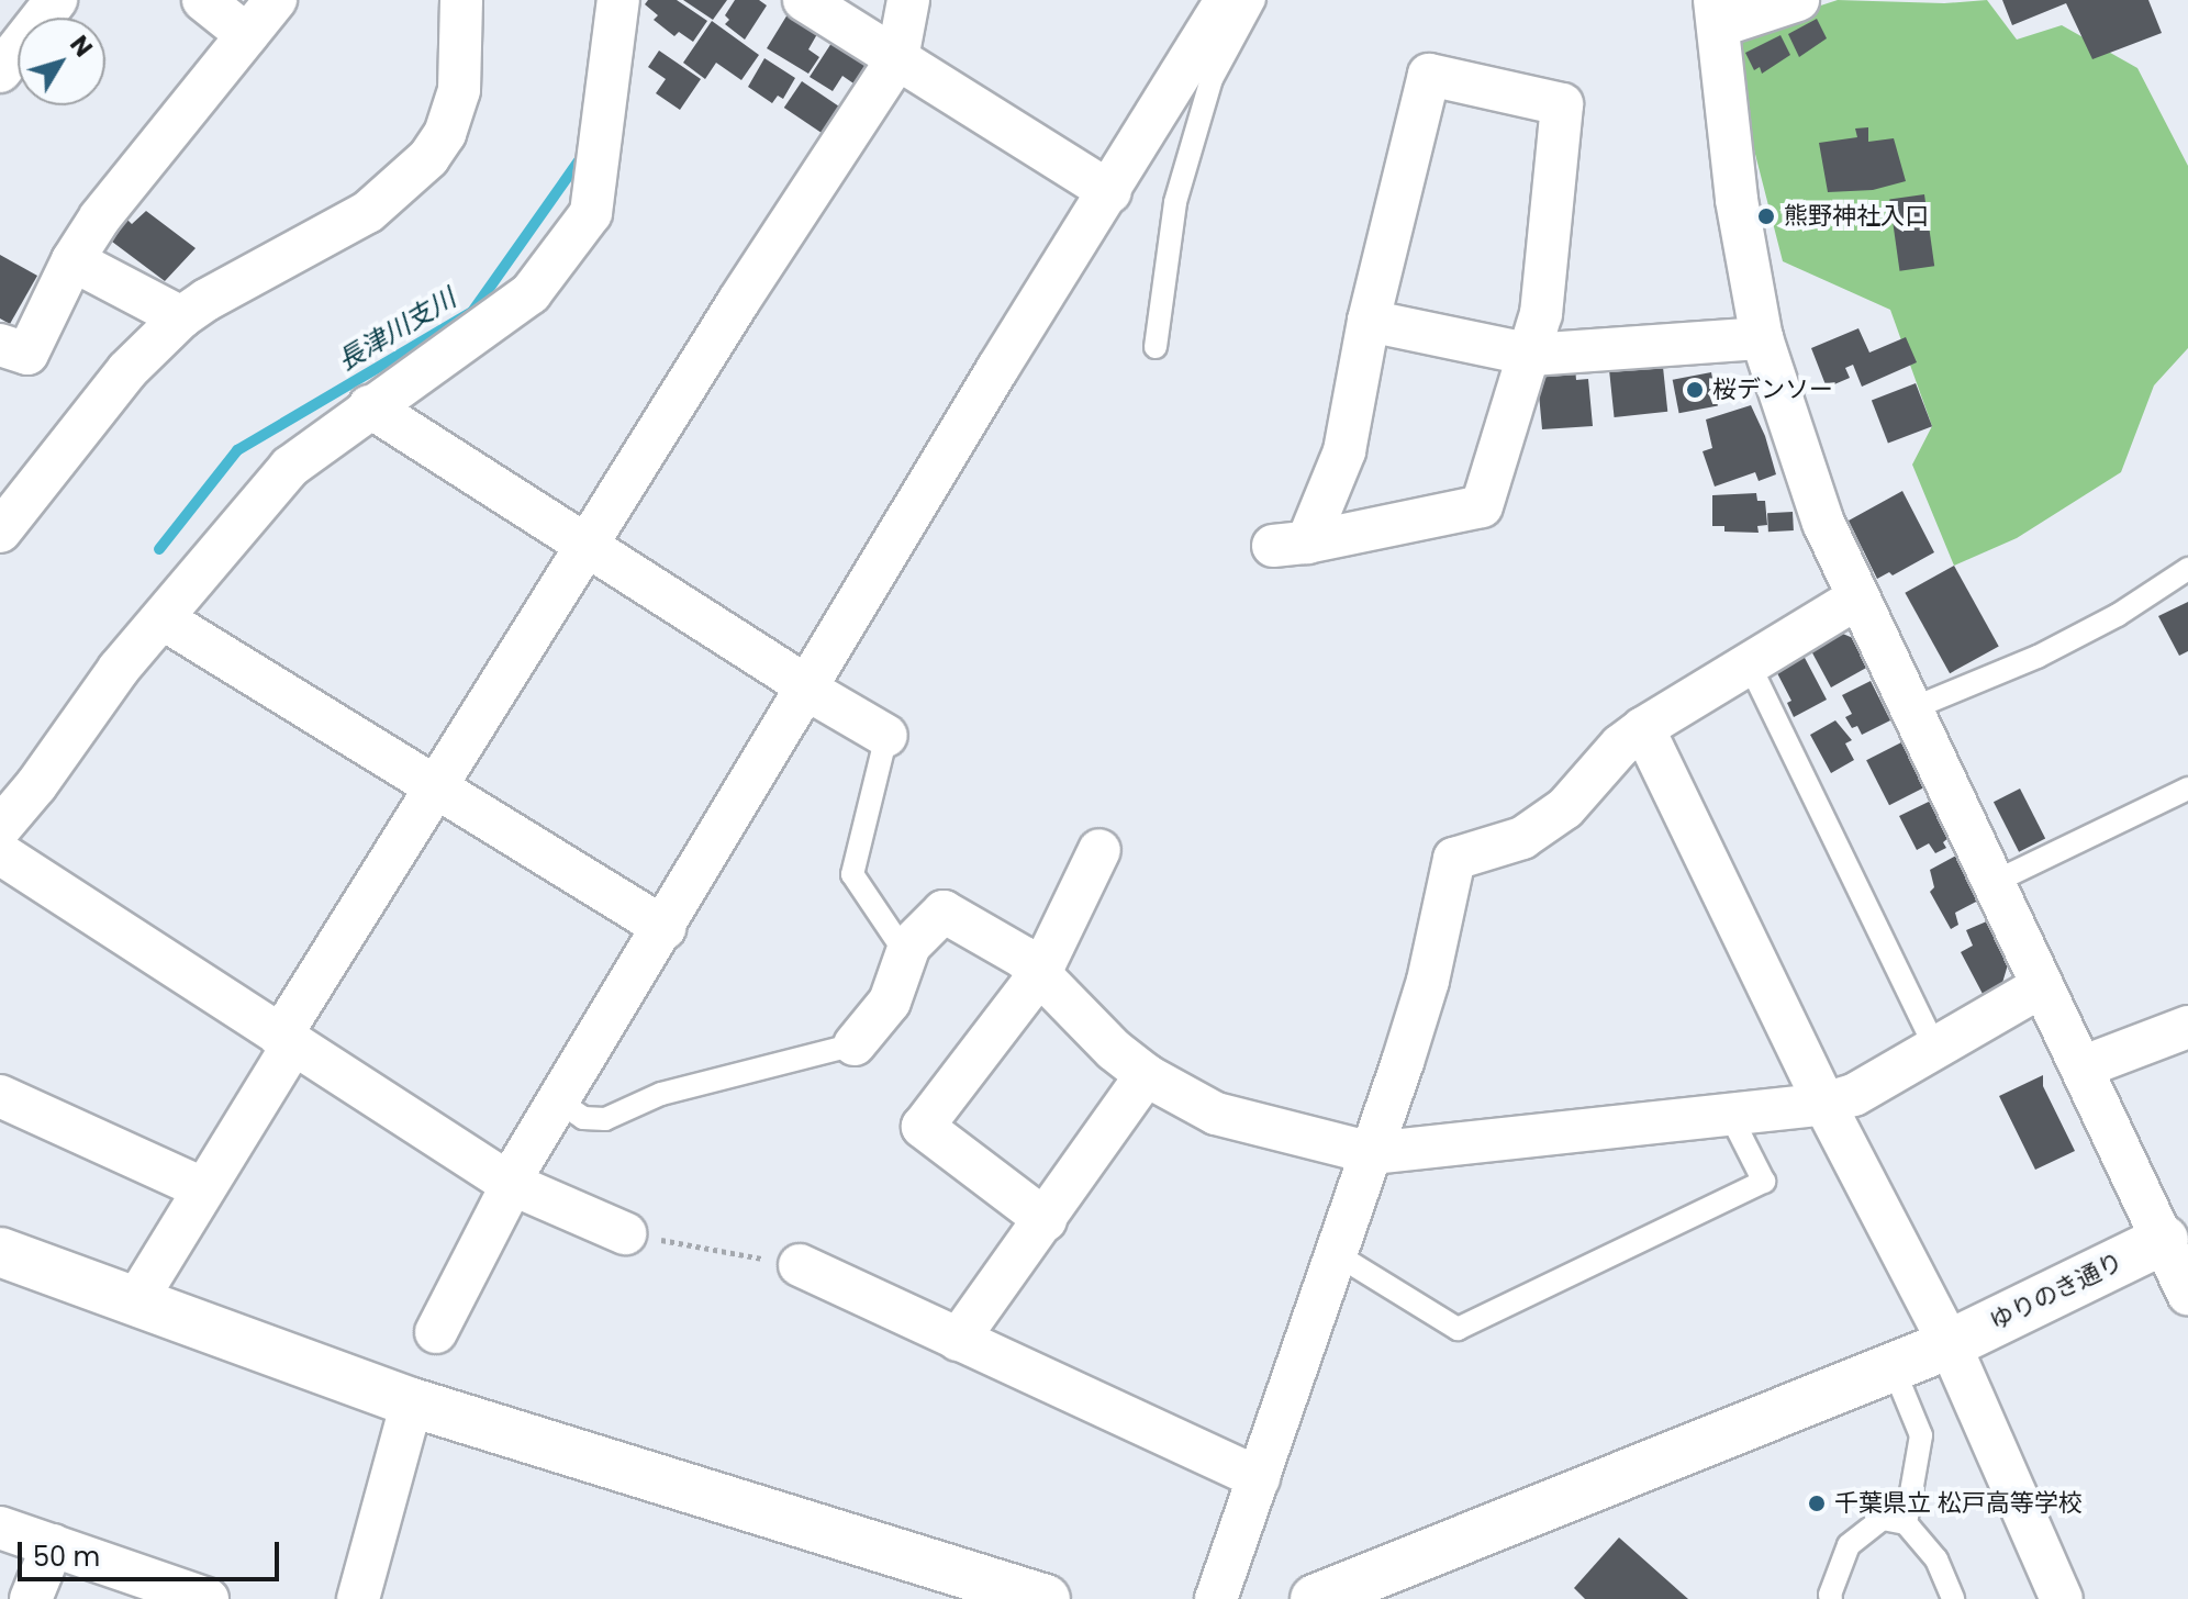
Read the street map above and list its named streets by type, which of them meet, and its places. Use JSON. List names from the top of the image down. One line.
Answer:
{"streets":{"street":["ゆりのき通り"]},"water":["長津川支川"],"places":["熊野神社入口","桜デンソー","千葉県立 松戸高等学校"],"scale_bar":"50 m","north":"top right"}
